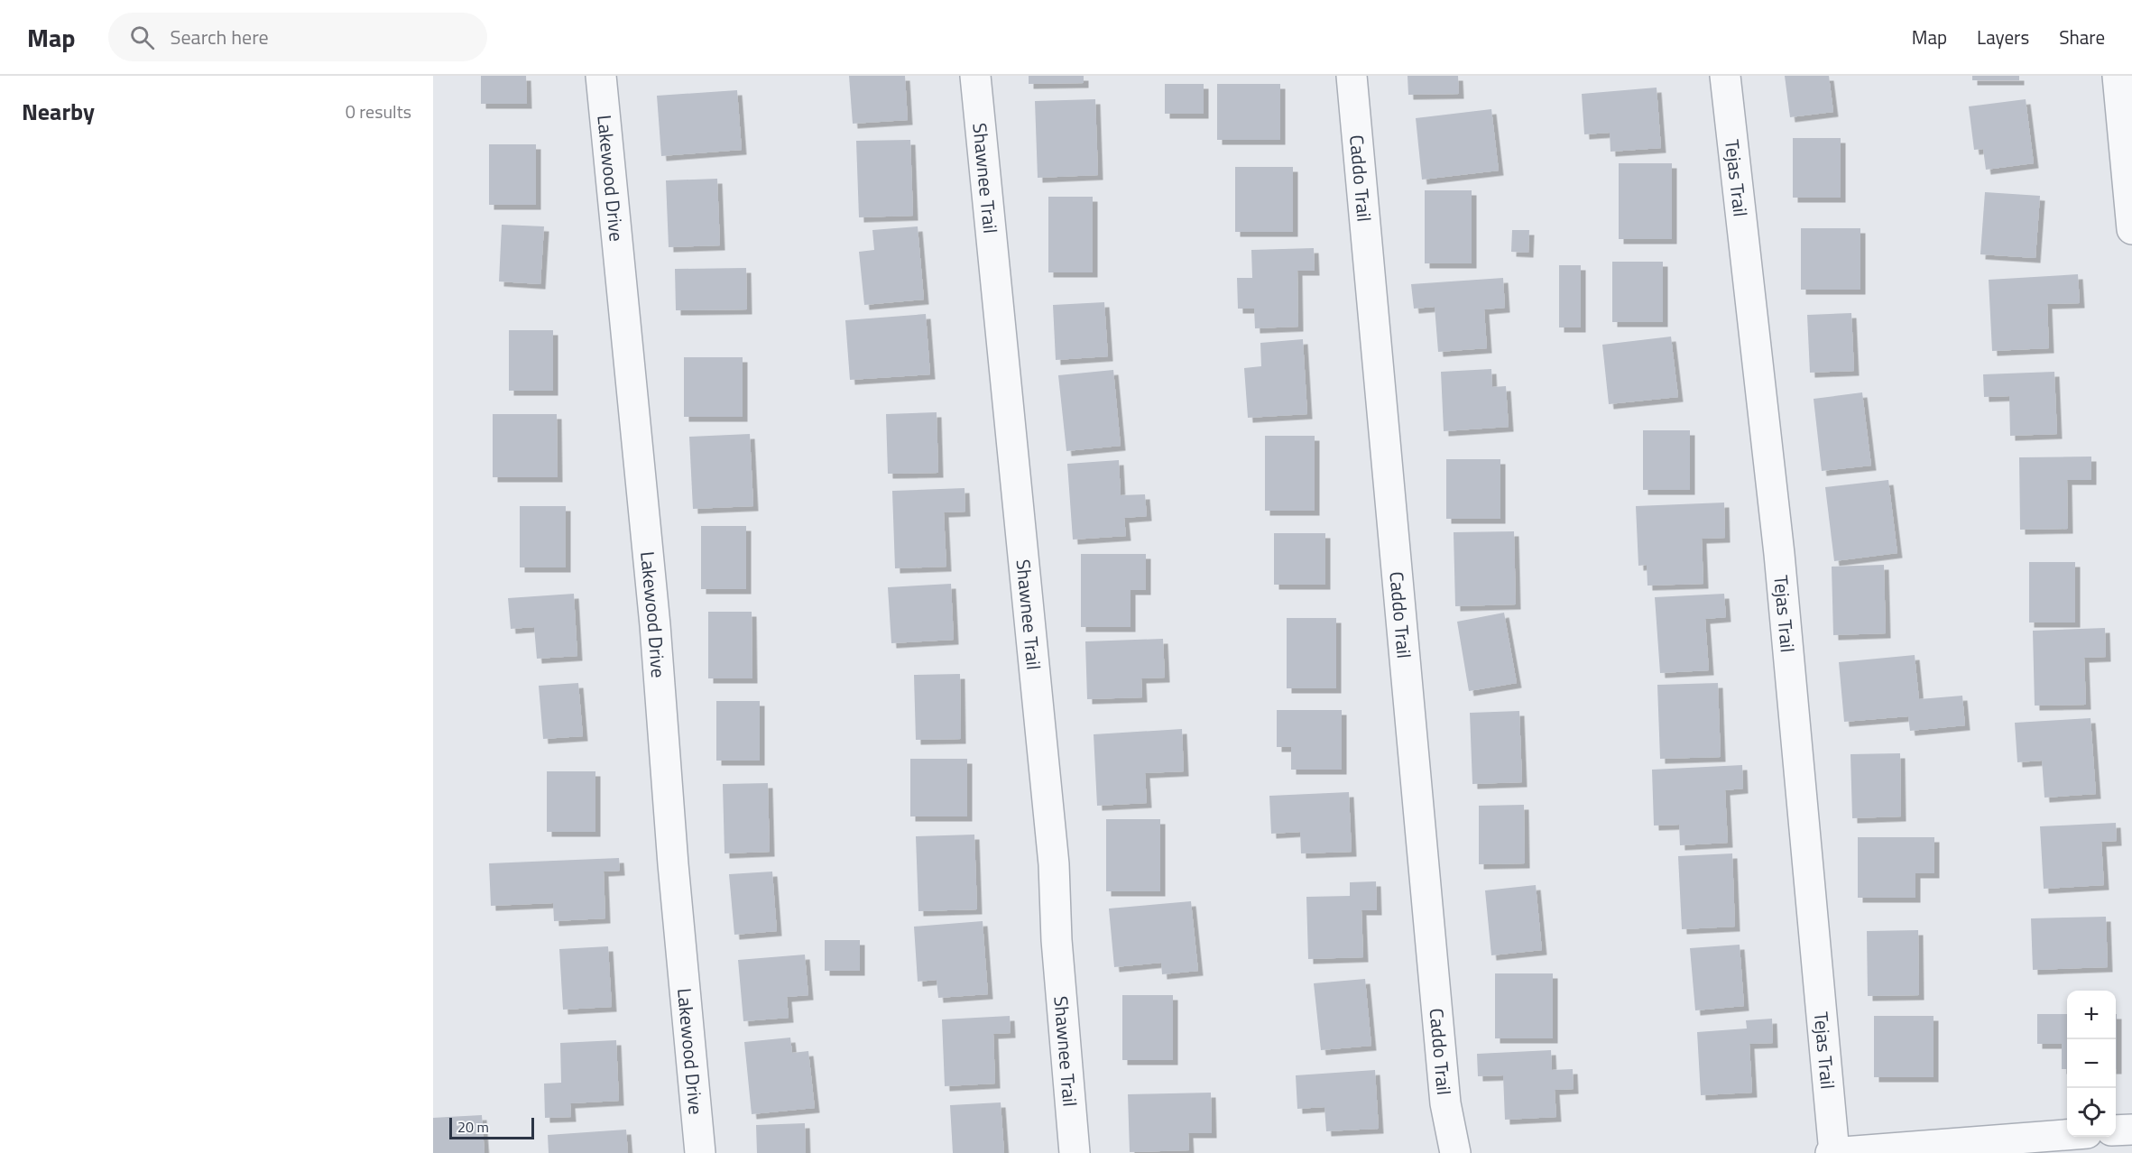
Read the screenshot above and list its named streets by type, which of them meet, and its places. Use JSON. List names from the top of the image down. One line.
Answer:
{"streets":{"street":["Lakewood Drive","Shawnee Trail","Caddo Trail","Tejas Trail"]},"scale_bar":"20 m","page":{"header":"Map","search":"Search here","nav":["Map","Layers","Share"],"heading":["Nearby","0 results"],"map_buttons":["+","−"],"scale":"20 m"}}
